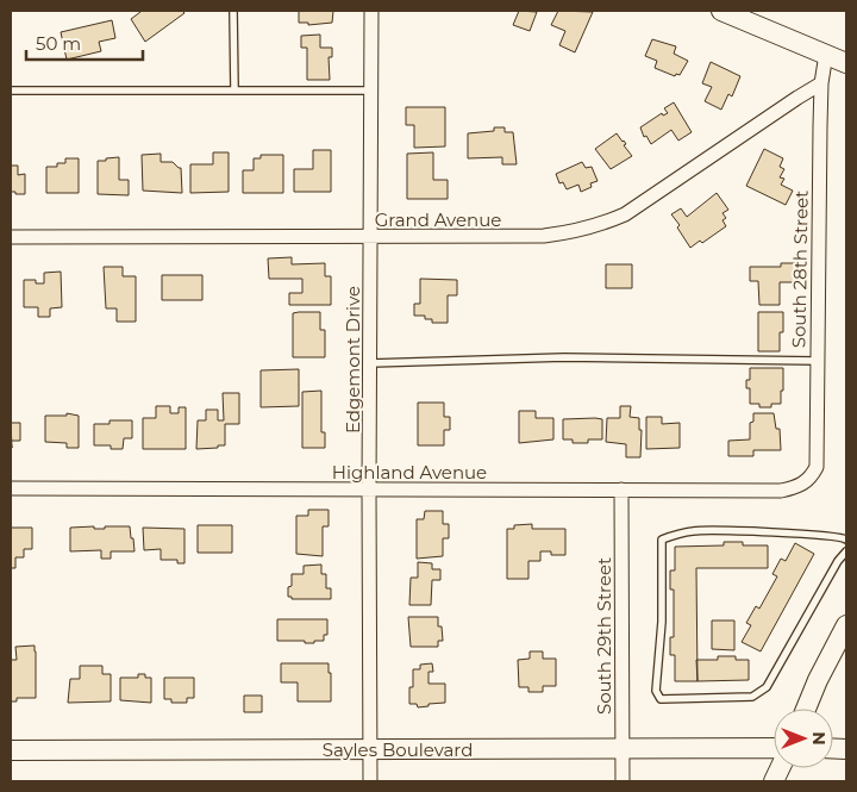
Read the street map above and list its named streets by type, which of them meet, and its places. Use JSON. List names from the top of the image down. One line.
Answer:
{"streets":{"street":["Grand Avenue","South 28th Street","Edgemont Drive","Highland Avenue","South 29th Street","Sayles Boulevard"]},"crossings":[["Grand Avenue","South 28th Street"],["Grand Avenue","Edgemont Drive"],["South 28th Street","Highland Avenue"],["Edgemont Drive","Highland Avenue"],["Edgemont Drive","Sayles Boulevard"],["Highland Avenue","South 29th Street"],["South 29th Street","Sayles Boulevard"]],"scale_bar":"50 m","north":"right"}
